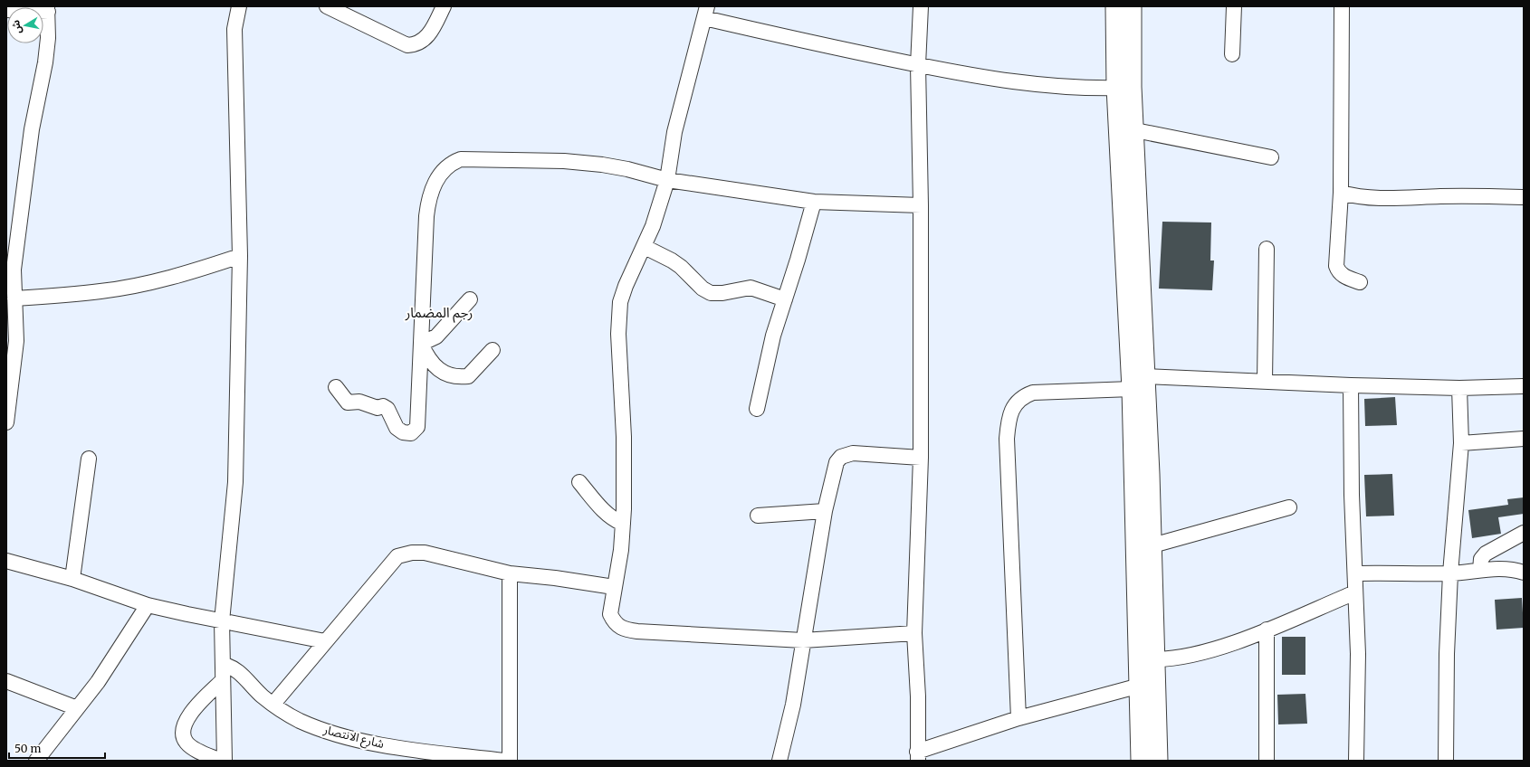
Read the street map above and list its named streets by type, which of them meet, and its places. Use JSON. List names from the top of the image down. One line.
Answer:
{"streets":{"street":["شارع الانتصار"]},"districts":["رجم المضمار"],"scale_bar":"50 m","north":"left"}
